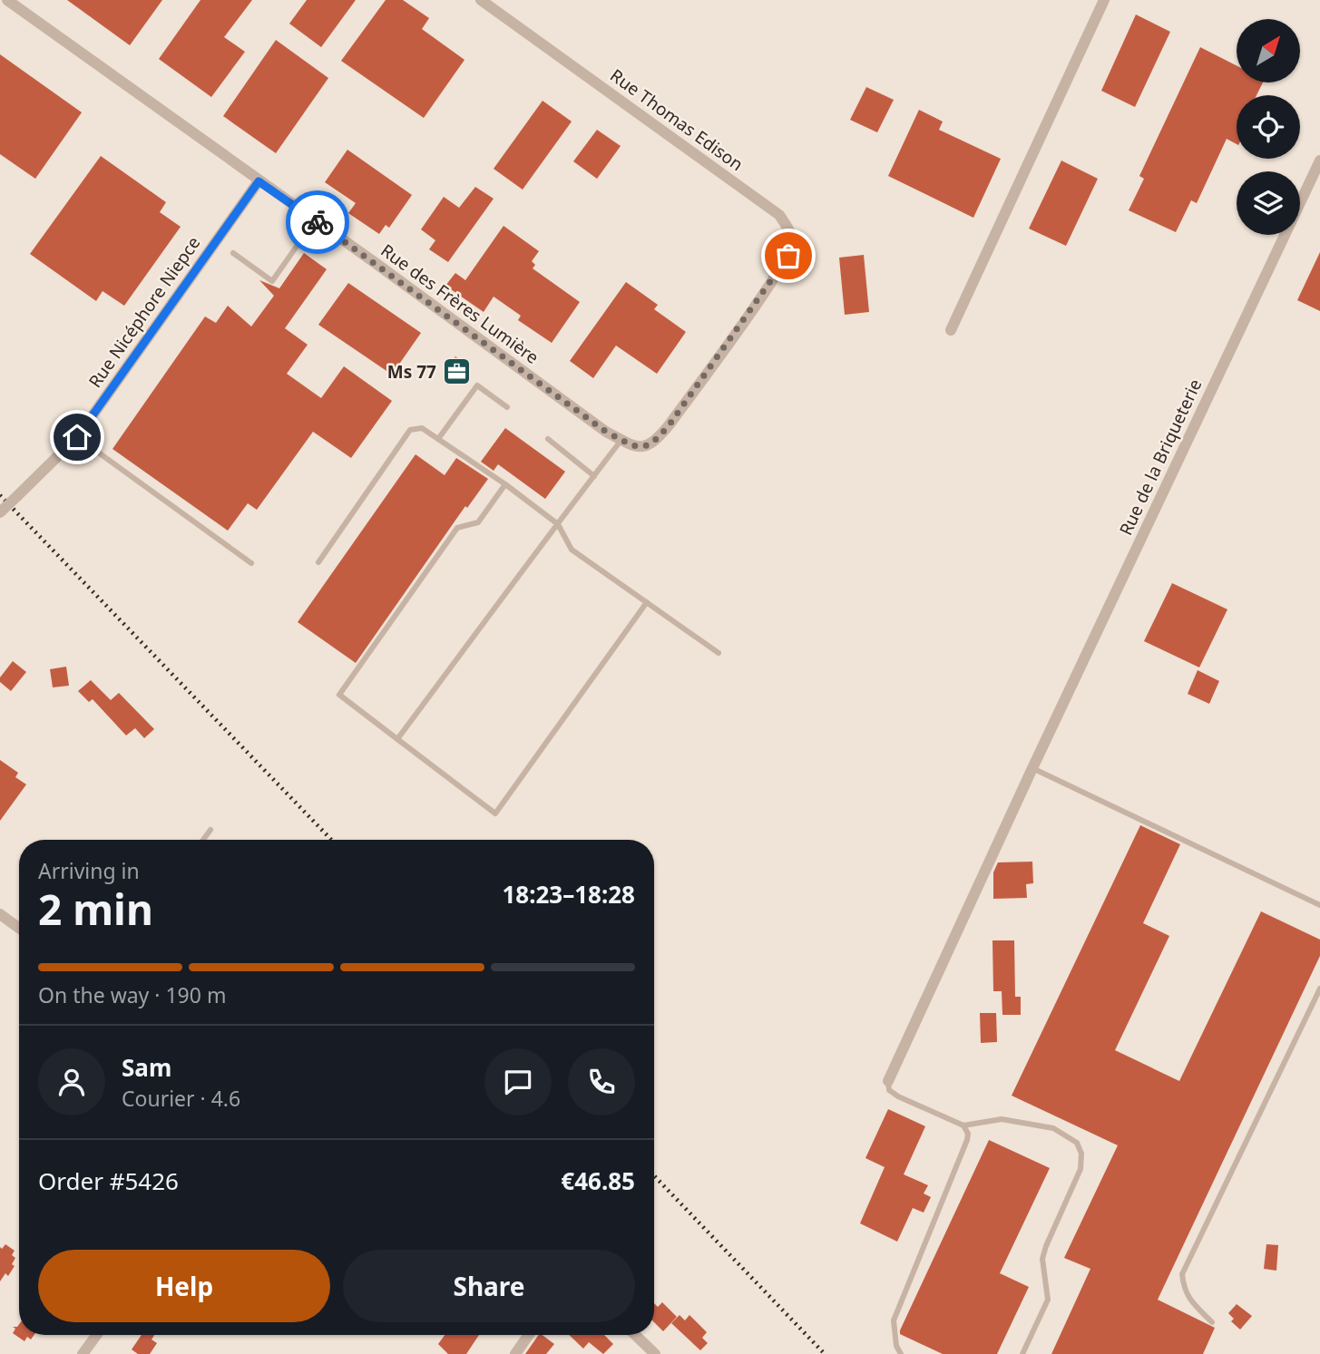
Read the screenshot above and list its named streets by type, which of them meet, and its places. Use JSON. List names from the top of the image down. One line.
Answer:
{"streets":{"street":["Rue Thomas Edison","Rue des Frères Lumière","Rue Nicéphore Niepce","Rue de la Briqueterie"]},"crossings":[["Rue Thomas Edison","Rue des Frères Lumière"],["Rue des Frères Lumière","Rue Nicéphore Niepce"]],"places":{"office":["Ms 77"]},"north":"top right","page":{"heading":["2 min","Arriving in","18:23–18:28"],"panel":["Sam","Courier · 4.6","Order #5426","€46.85"],"bar":"On the way · 190 m","buttons":["Help","Share"]}}
